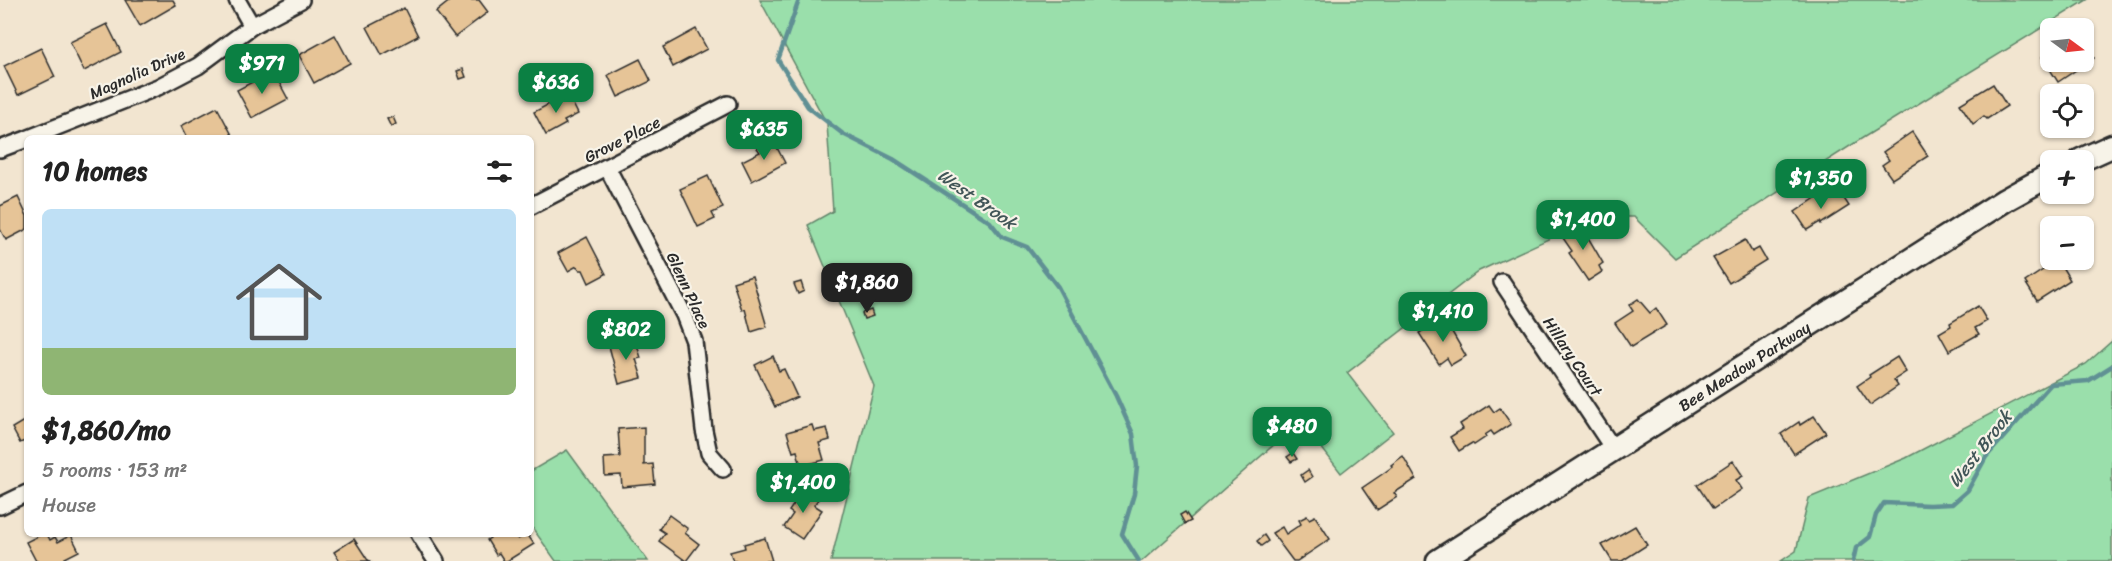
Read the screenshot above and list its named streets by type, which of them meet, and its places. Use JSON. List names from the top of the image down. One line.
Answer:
{"streets":{"street":["Magnolia Drive","Grove Place","Glenn Place","Hillary Court","Bee Meadow Parkway"]},"crossings":[["Grove Place","Glenn Place"],["Hillary Court","Bee Meadow Parkway"]],"water":["West Brook"],"north":"right","page":{"map_buttons":["+","−"],"price":["$971","$636","$635","$1,350","$1,400","$1,860","$1,410","$802","$480","$1,400"],"heading":"10 homes","list":[{"name":"$1,860/mo","note":"5 rooms · 153 m² · House"}]}}
